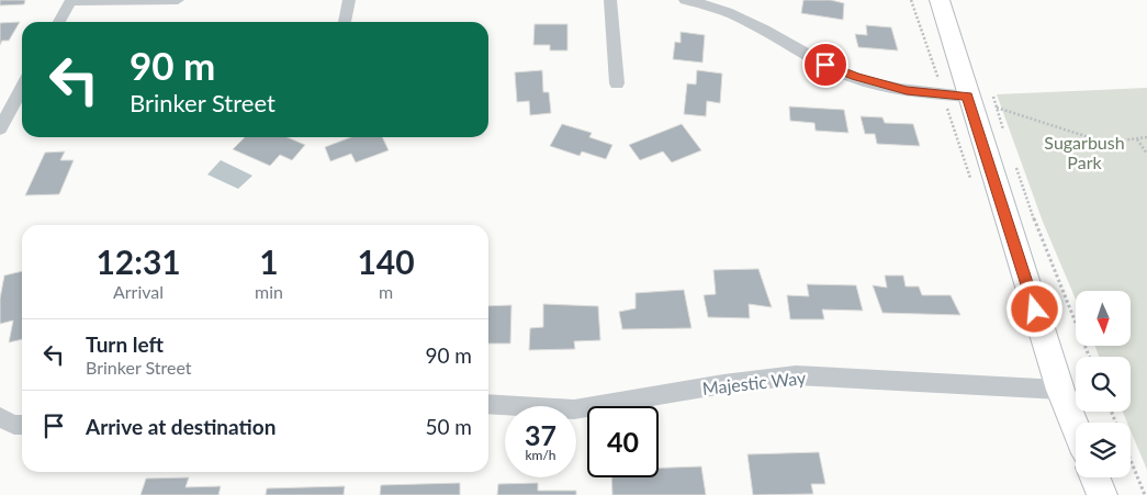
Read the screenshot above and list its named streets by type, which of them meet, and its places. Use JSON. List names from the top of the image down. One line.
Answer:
{"streets":{"street":["Majestic Way"]},"parks":["Sugarbush Park"],"north":"bottom","page":{"turn":["90 m","Brinker Street"],"eta":["12:31","Arrival","1","min","140","m"],"list":[{"name":"Turn left","note":"Brinker Street","value":"90 m"},{"name":"Arrive at destination","value":"50 m"}],"speed":"37 km/h","limit":"40"}}
